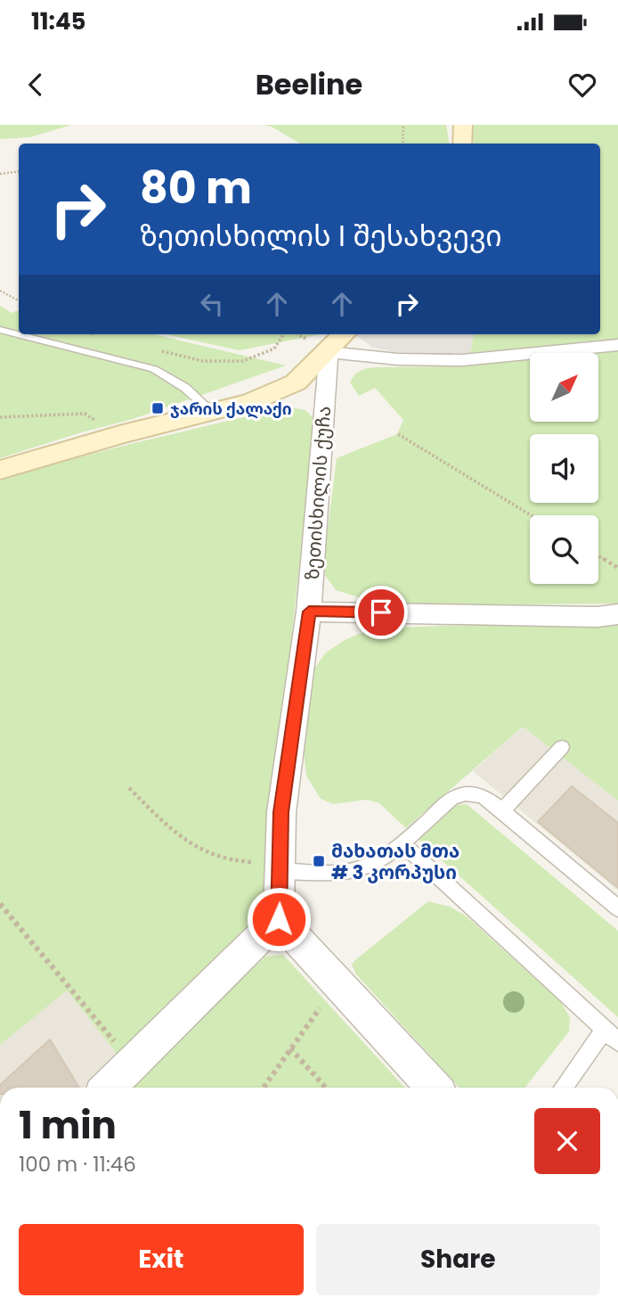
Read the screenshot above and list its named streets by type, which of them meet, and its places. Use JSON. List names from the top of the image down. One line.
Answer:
{"streets":{"street":["ზეთისხილის ქუჩა"]},"places":{"transit":["ჯარის ქალაქი","მახათას მთა # 3 კორპუსი"]},"north":"top right","page":{"status":"11:45","header":"Beeline","turn":["80 m","ზეთისხილის I შესახვევი"],"heading":["1 min","100 m · 11:46"],"buttons":["Exit","Share"]}}
